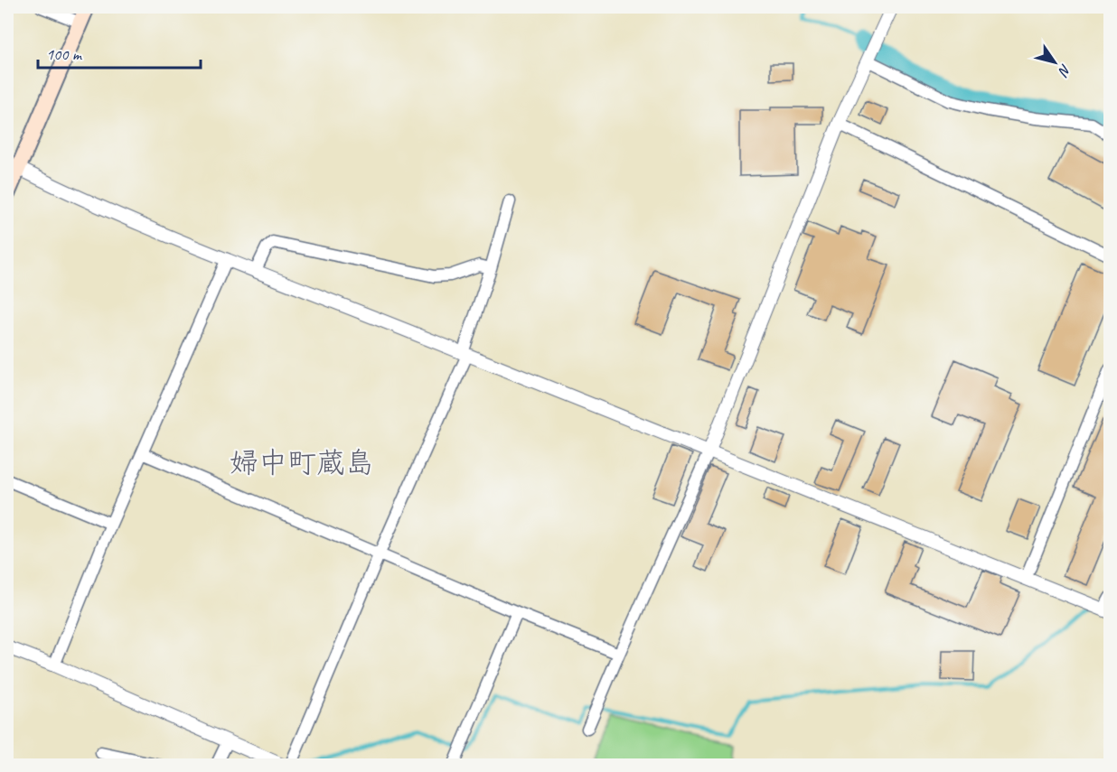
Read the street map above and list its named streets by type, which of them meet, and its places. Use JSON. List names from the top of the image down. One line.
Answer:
{"districts":["婦中町蔵島"],"scale_bar":"100 m","north":"bottom right"}
